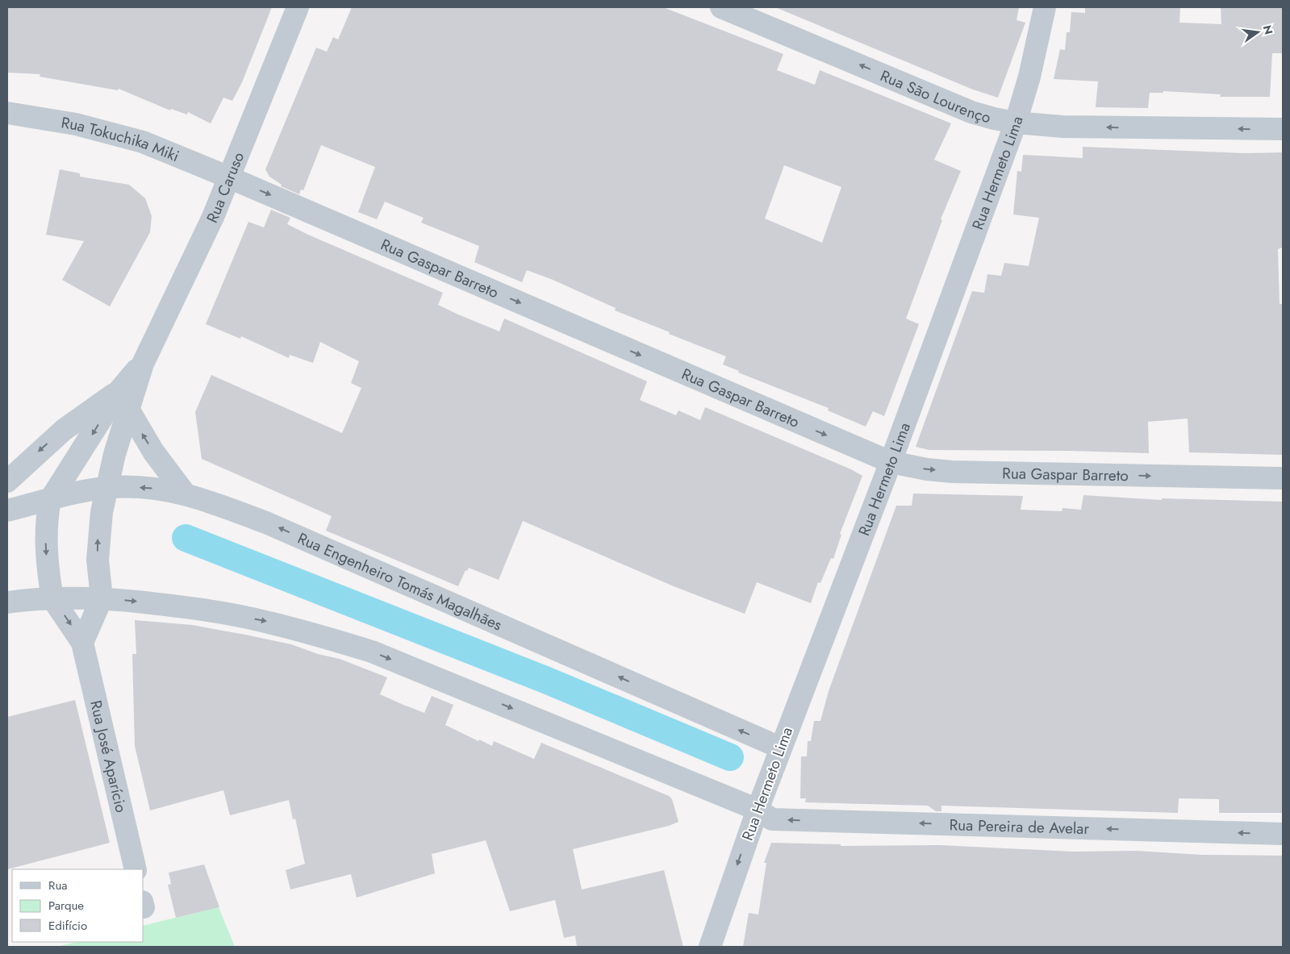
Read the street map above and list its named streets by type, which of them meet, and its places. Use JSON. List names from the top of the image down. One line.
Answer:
{"streets":{"street":["Rua São Lourenço","Rua Tokuchika Miki","Rua Hermeto Lima","Rua Caruso","Rua Gaspar Barreto","Rua Engenheiro Tomás Magalhães","Rua José Aparício","Rua Pereira de Avelar"]},"crossings":[["Rua São Lourenço","Rua Hermeto Lima"],["Rua Tokuchika Miki","Rua Caruso"],["Rua Tokuchika Miki","Rua Gaspar Barreto"],["Rua Hermeto Lima","Rua Gaspar Barreto"],["Rua Hermeto Lima","Rua Engenheiro Tomás Magalhães"],["Rua Hermeto Lima","Rua Pereira de Avelar"],["Rua Caruso","Rua Gaspar Barreto"],["Rua Caruso","Rua Engenheiro Tomás Magalhães"]],"one_way":["Rua São Lourenço","Rua Gaspar Barreto","Rua Pereira de Avelar"],"legend":["Rua","Parque","Edifício"],"north":"right"}
